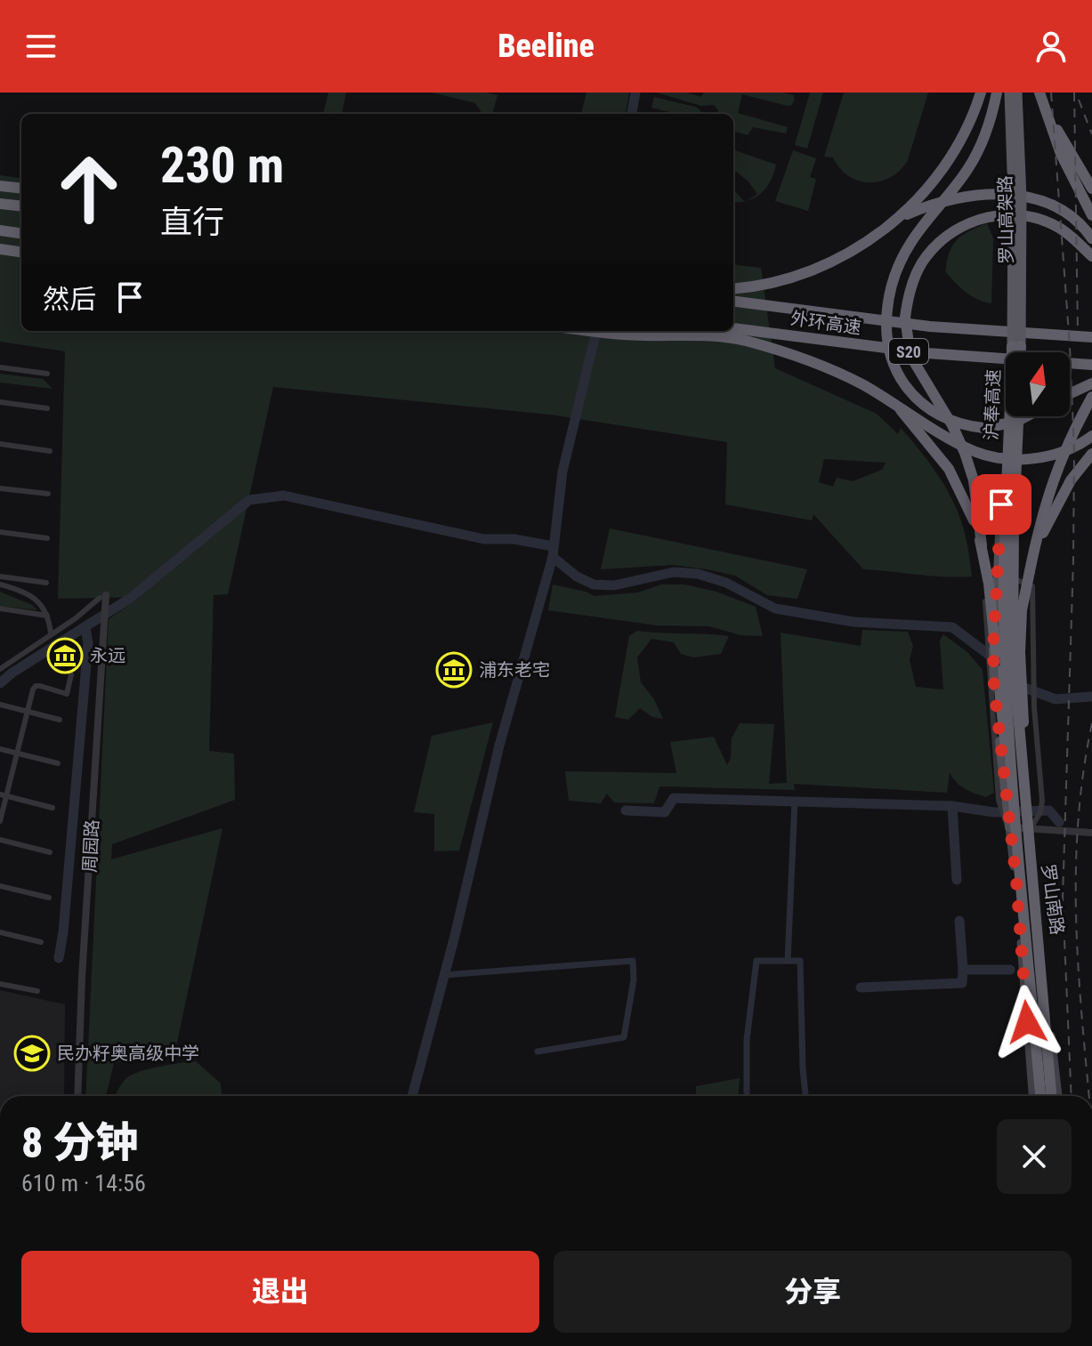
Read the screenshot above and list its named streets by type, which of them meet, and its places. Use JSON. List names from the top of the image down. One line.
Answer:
{"streets":{"highway":["罗山高架路","外环高速","S20","沪奉高速"],"main road":["罗山南路"],"street":["周园路"]},"crossings":[["罗山高架路","沪奉高速"]],"places":{"museum":["永远","浦东老宅"],"school or university":["民办籽奥高级中学"]},"north":"top","page":{"header":"Beeline","turn":["230 m","直行"],"then":"然后","heading":["8 分钟","610 m · 14:56"],"buttons":["退出","分享"]}}
